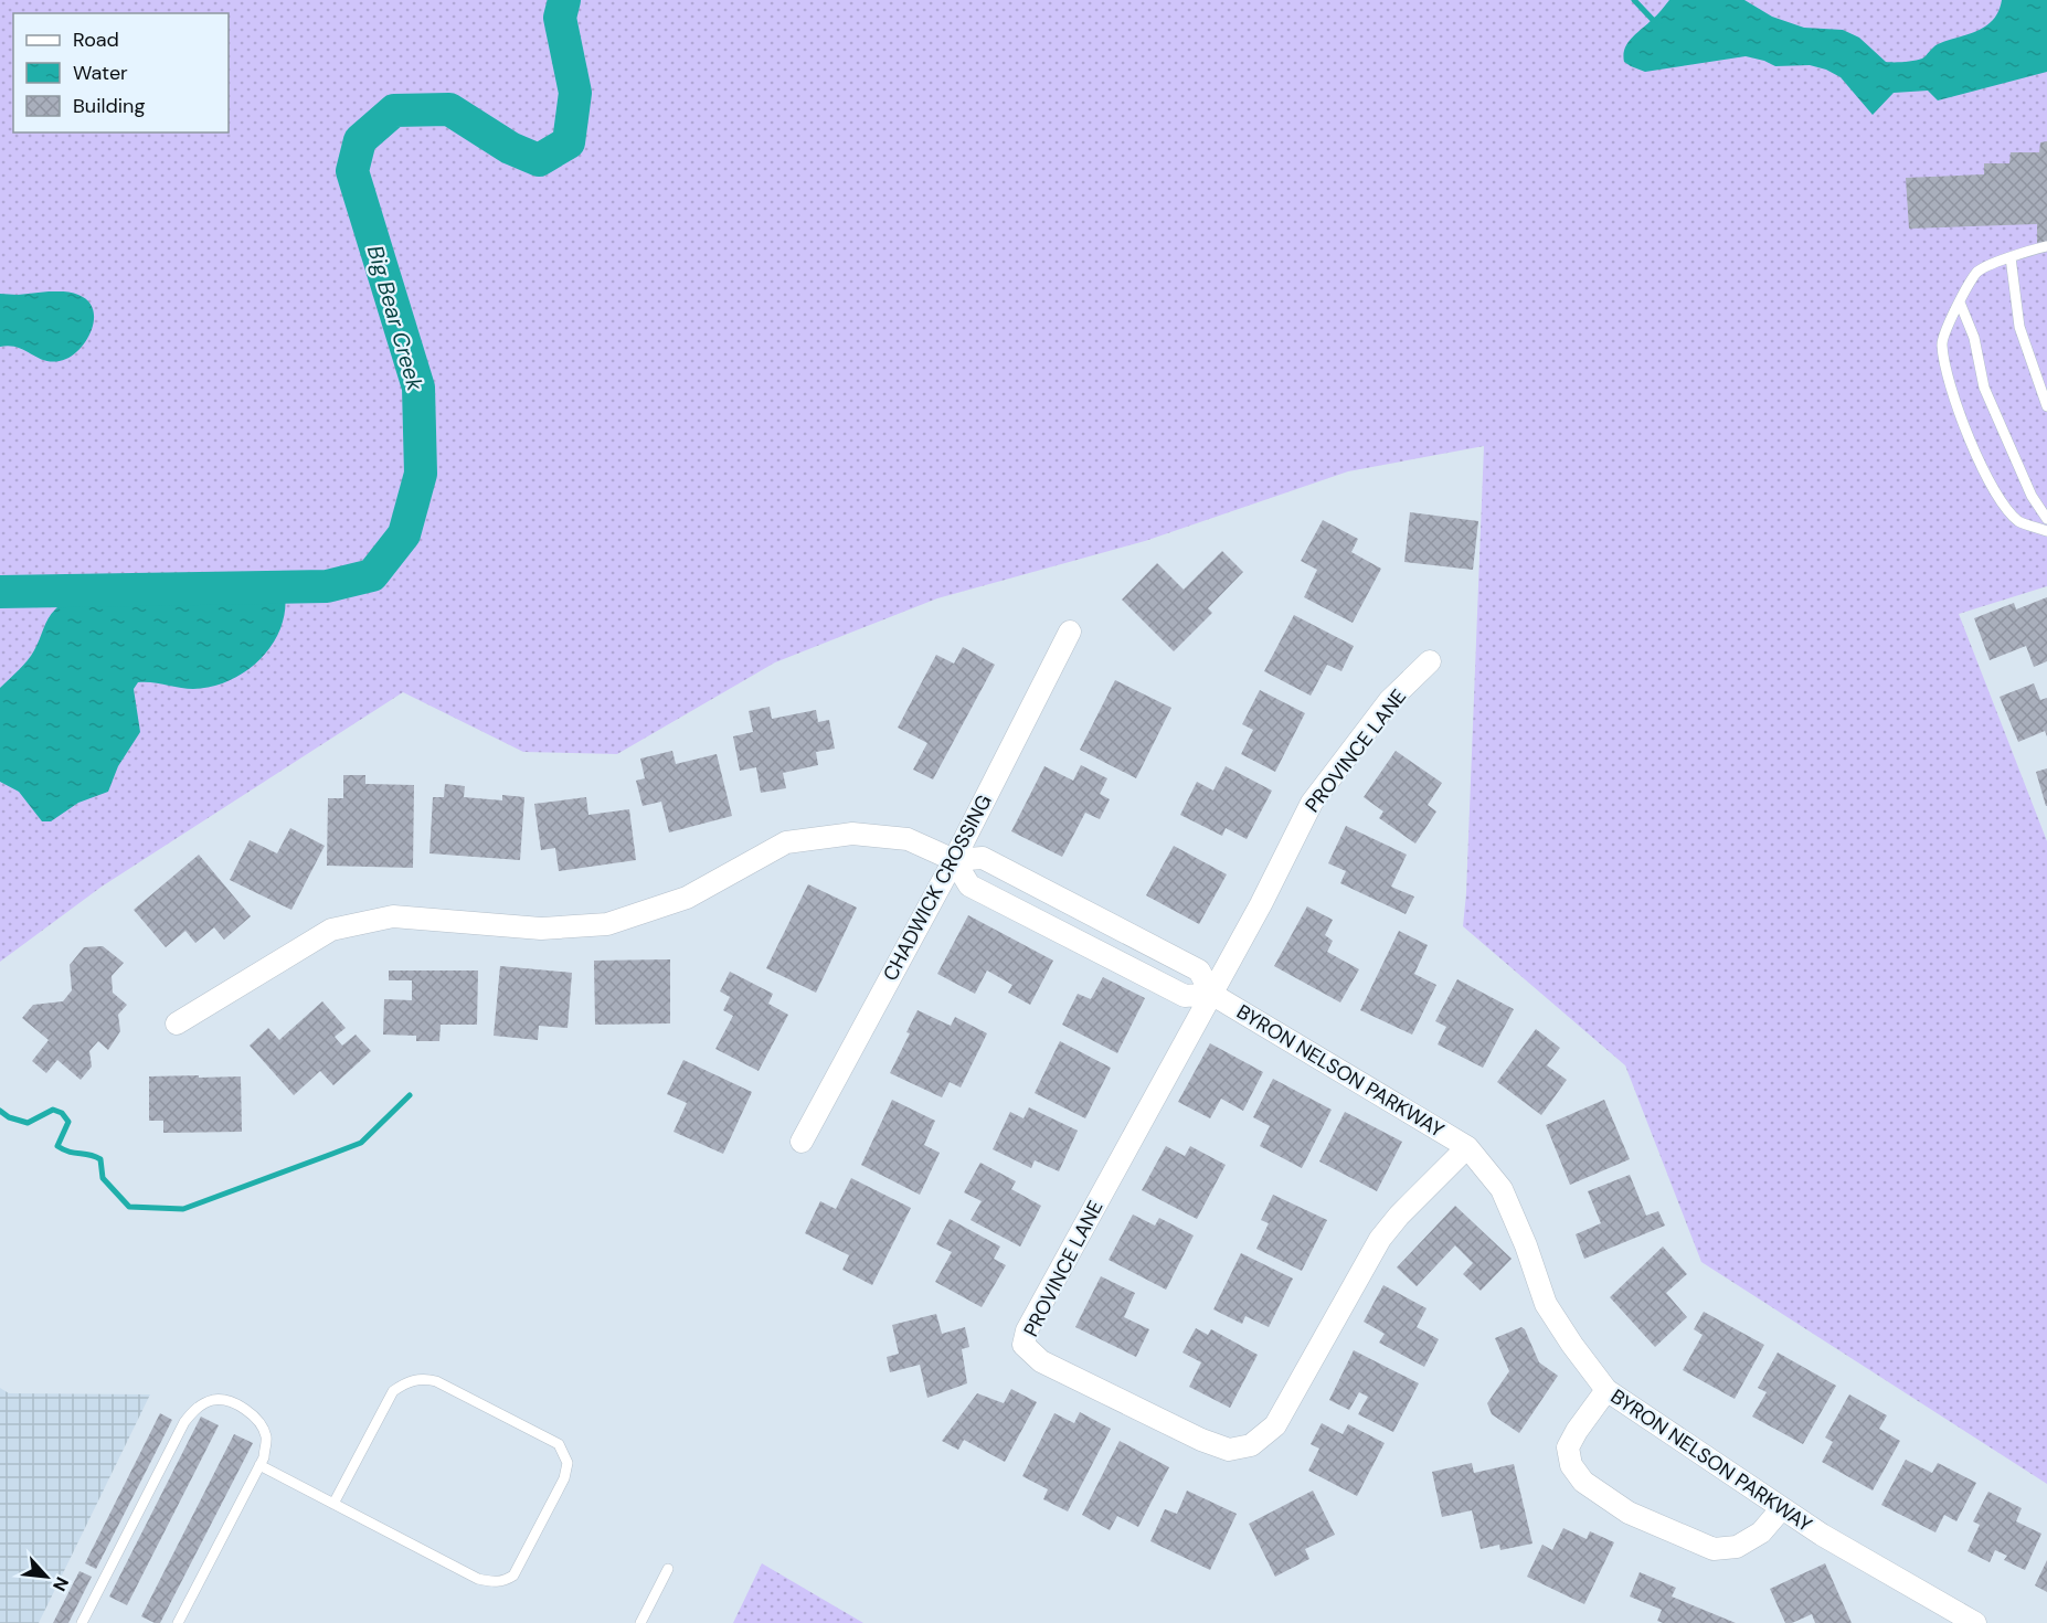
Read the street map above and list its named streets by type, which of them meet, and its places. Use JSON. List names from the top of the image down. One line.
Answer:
{"streets":{"street":["PROVINCE LANE","CHADWICK CROSSING","BYRON NELSON PARKWAY"]},"crossings":[["PROVINCE LANE","BYRON NELSON PARKWAY"],["CHADWICK CROSSING","BYRON NELSON PARKWAY"]],"water":["Big Bear Creek"],"legend":["Road","Water","Building"],"north":"bottom right"}
